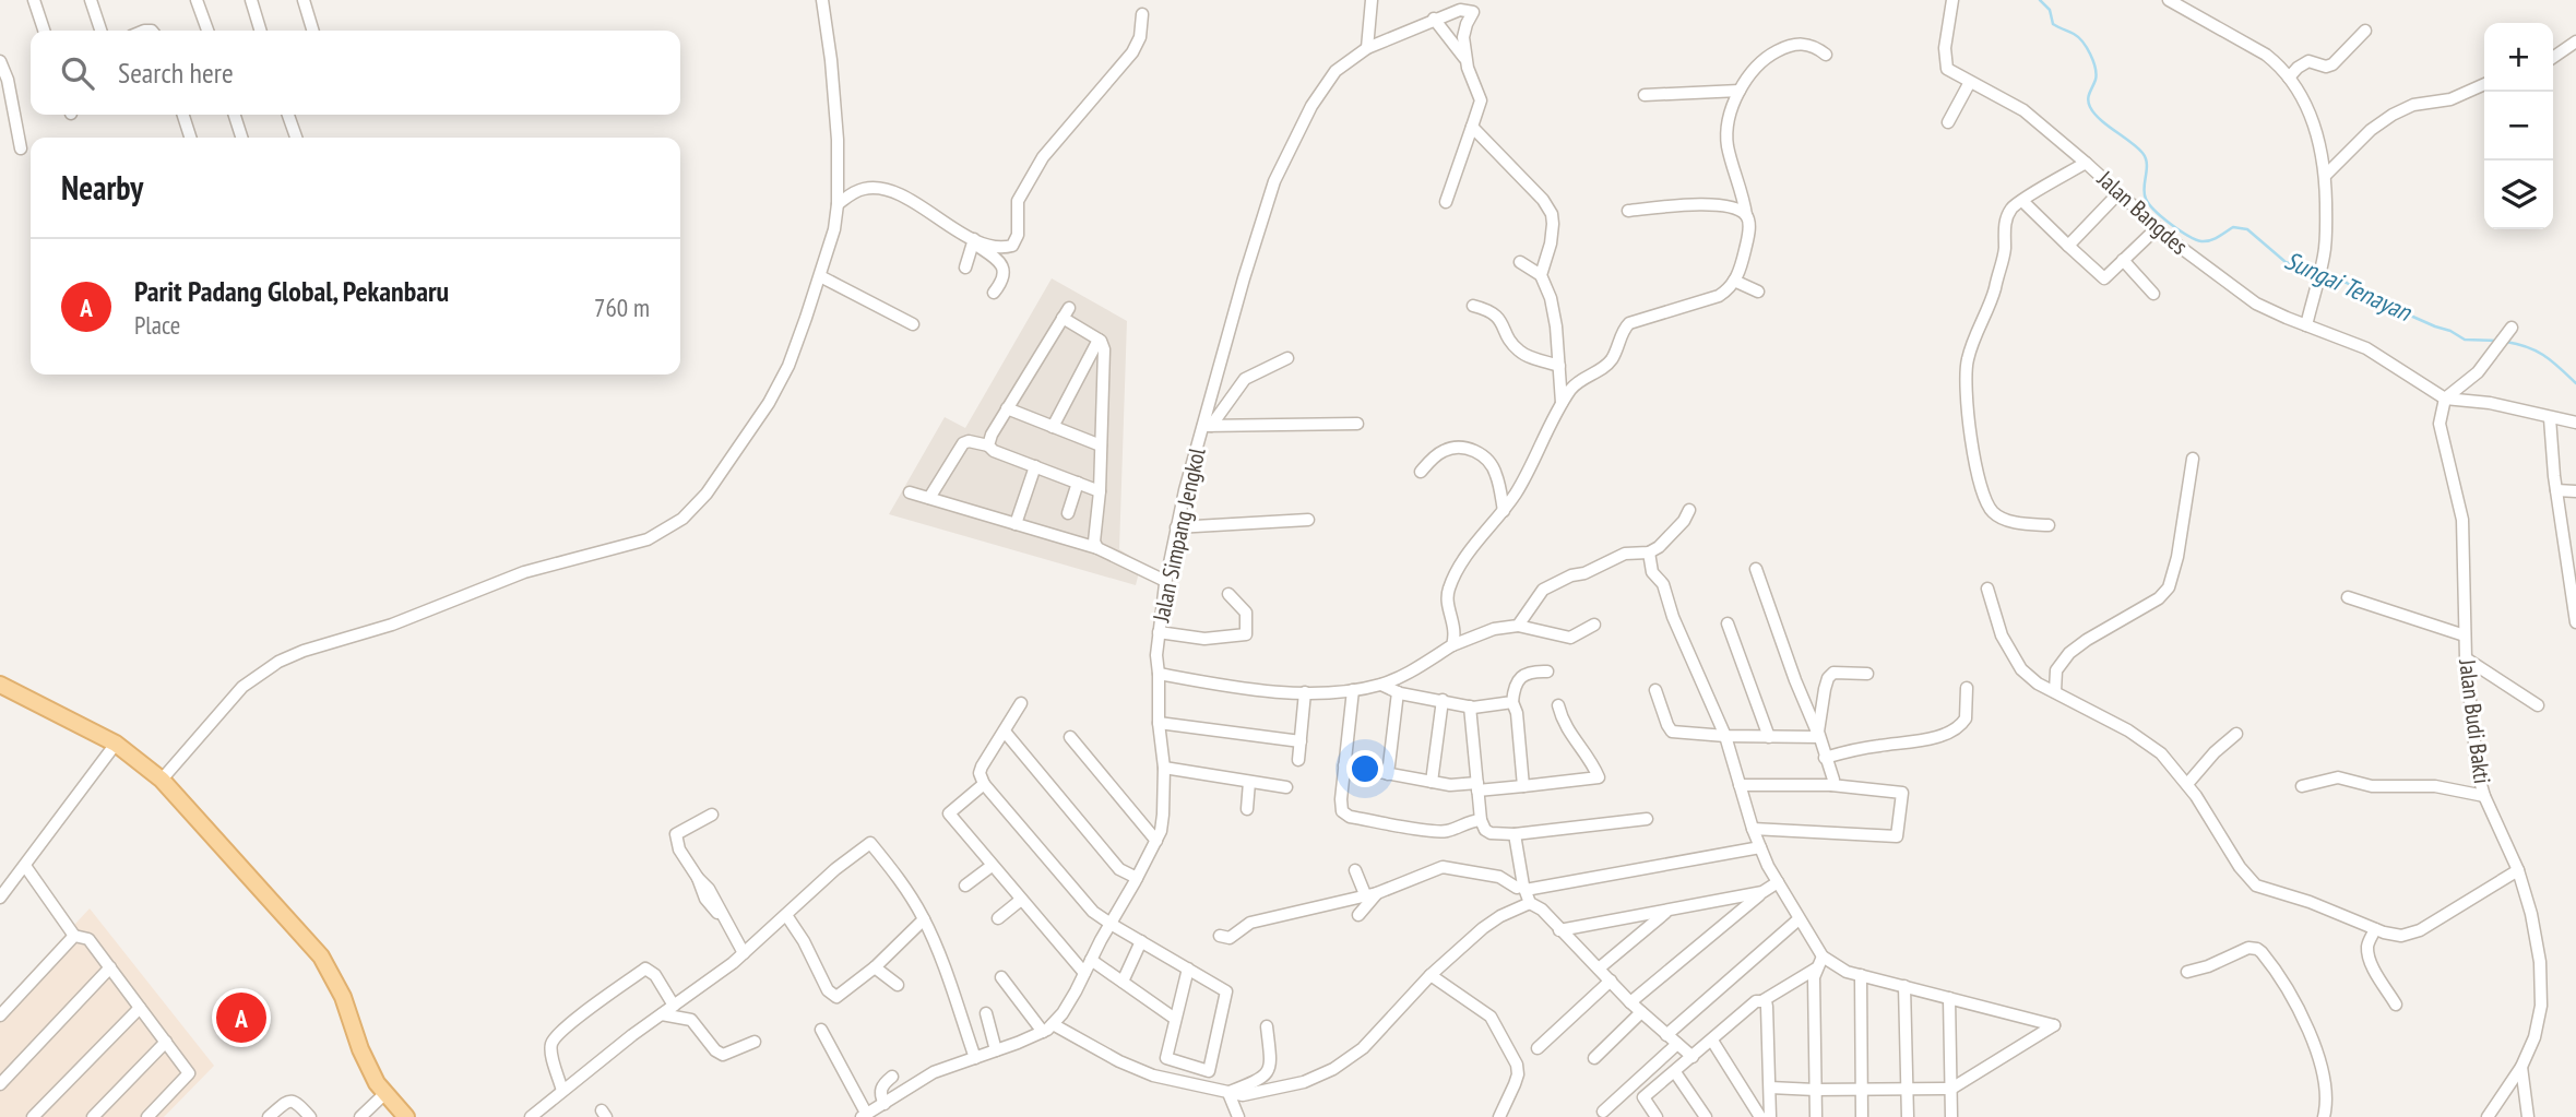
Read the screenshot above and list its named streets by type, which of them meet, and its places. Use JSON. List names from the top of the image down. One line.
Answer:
{"streets":{"street":["Jalan Bangdes","Jalan Simpang Jengkol","Jalan Budi Bakti"]},"crossings":[["Jalan Bangdes","Jalan Budi Bakti"]],"water":["Sungai Tenayan"],"page":{"map_buttons":["+","−"],"search":"Search here","heading":"Nearby","list":[{"mark":"A","name":"Parit Padang Global, Pekanbaru","note":"Place","value":"760 m"}],"pins":"A"}}
